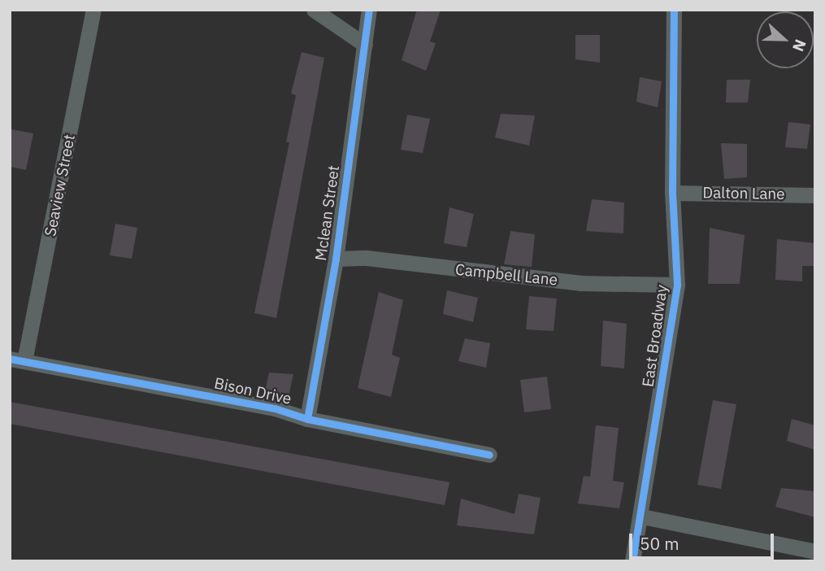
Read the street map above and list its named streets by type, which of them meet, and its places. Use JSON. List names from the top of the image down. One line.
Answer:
{"streets":{"street":["Seaview Street","Dalton Lane","Mclean Street","Campbell Lane","East Broadway","Bison Drive"]},"crossings":[["Seaview Street","Bison Drive"],["Dalton Lane","East Broadway"],["Mclean Street","Campbell Lane"],["Mclean Street","Bison Drive"],["Campbell Lane","East Broadway"]],"scale_bar":"50 m","north":"right"}
